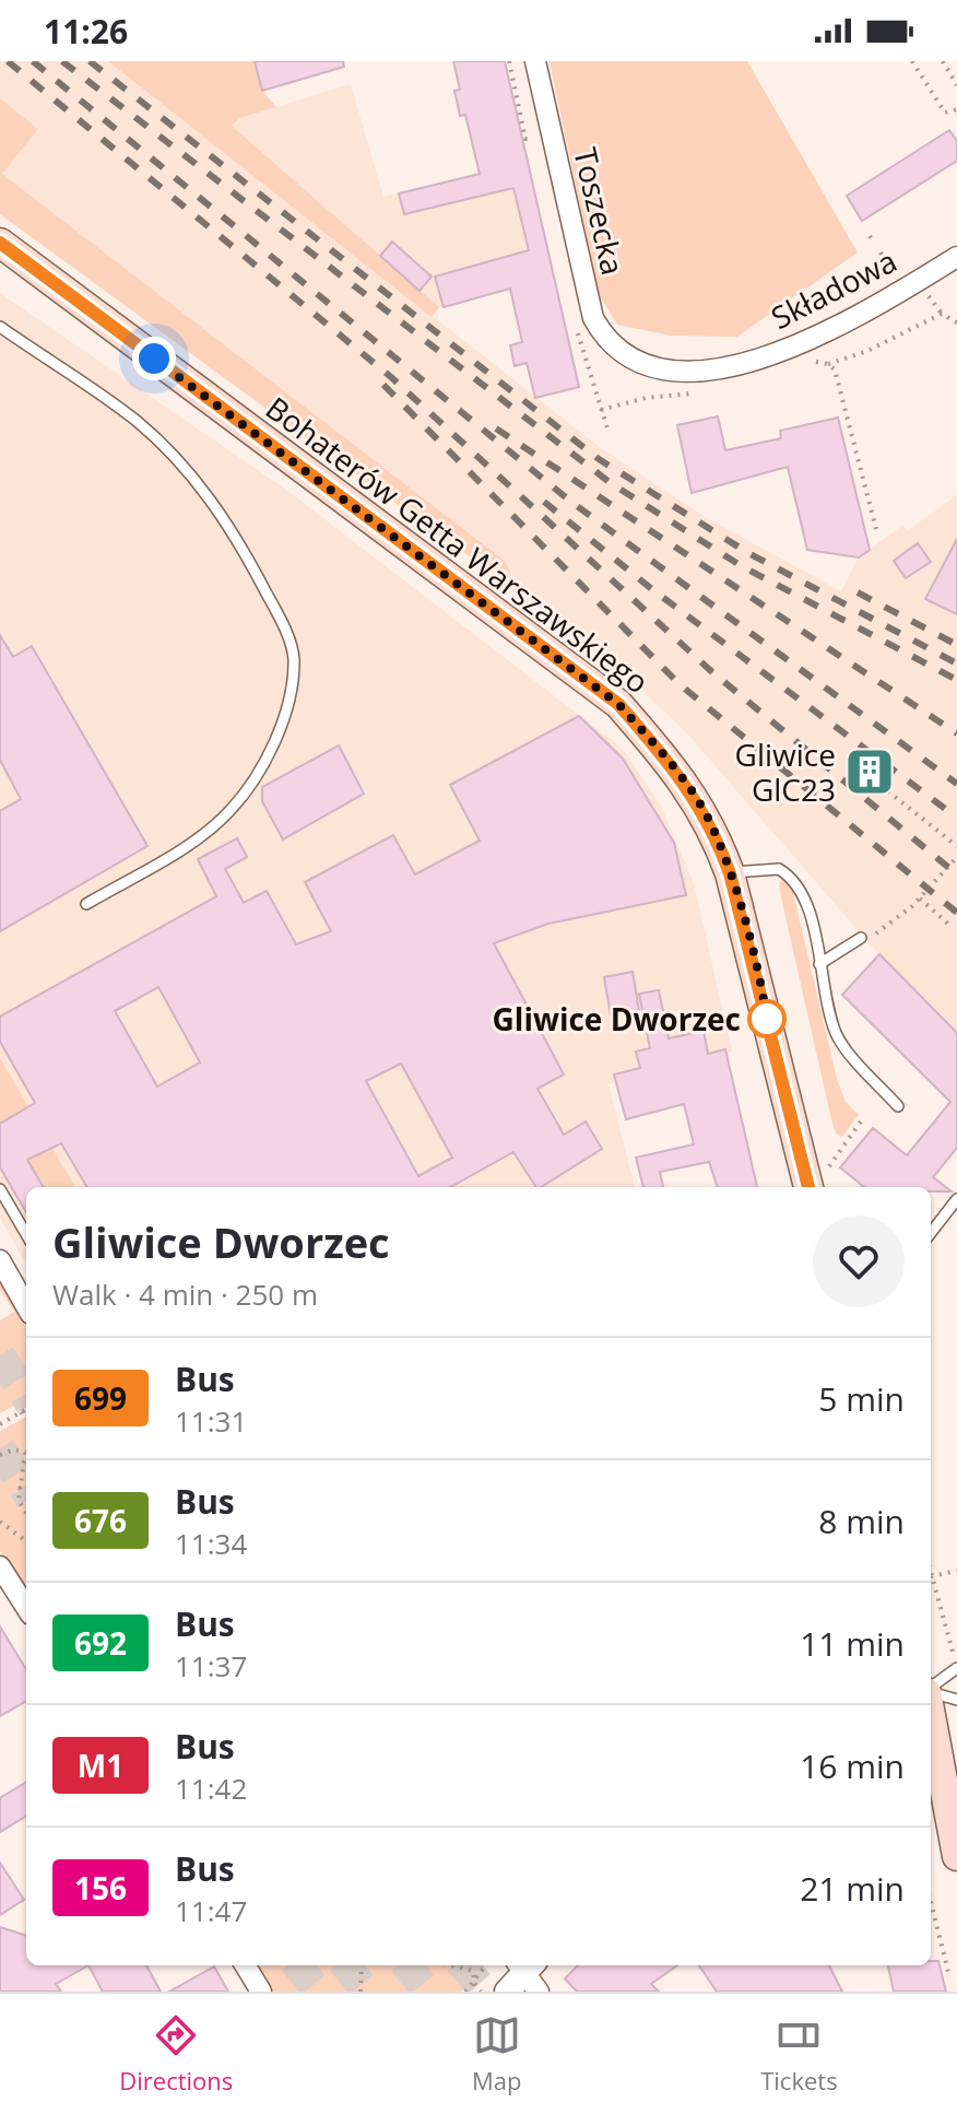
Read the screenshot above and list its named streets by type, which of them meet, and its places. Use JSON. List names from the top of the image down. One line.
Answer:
{"streets":{"main road":["Bohaterów Getta Warszawskiego"],"street":["Toszecka","Składowa"]},"crossings":[["Toszecka","Składowa"]],"places":{"building":["Gliwice GlC23"],"other":["Gliwice Dworzec"]},"lines":["bus line 699"],"page":{"status":"11:26","heading":["Gliwice Dworzec","Walk · 4 min · 250 m"],"list":[{"mark":"699","name":"Bus","note":"11:31","value":"5 min"},{"mark":"676","name":"Bus","note":"11:34","value":"8 min"},{"mark":"692","name":"Bus","note":"11:37","value":"11 min"},{"mark":"M1","name":"Bus","note":"11:42","value":"16 min"},{"mark":"156","name":"Bus","note":"11:47","value":"21 min"}],"tabs":["Directions","Map","Tickets"]}}
